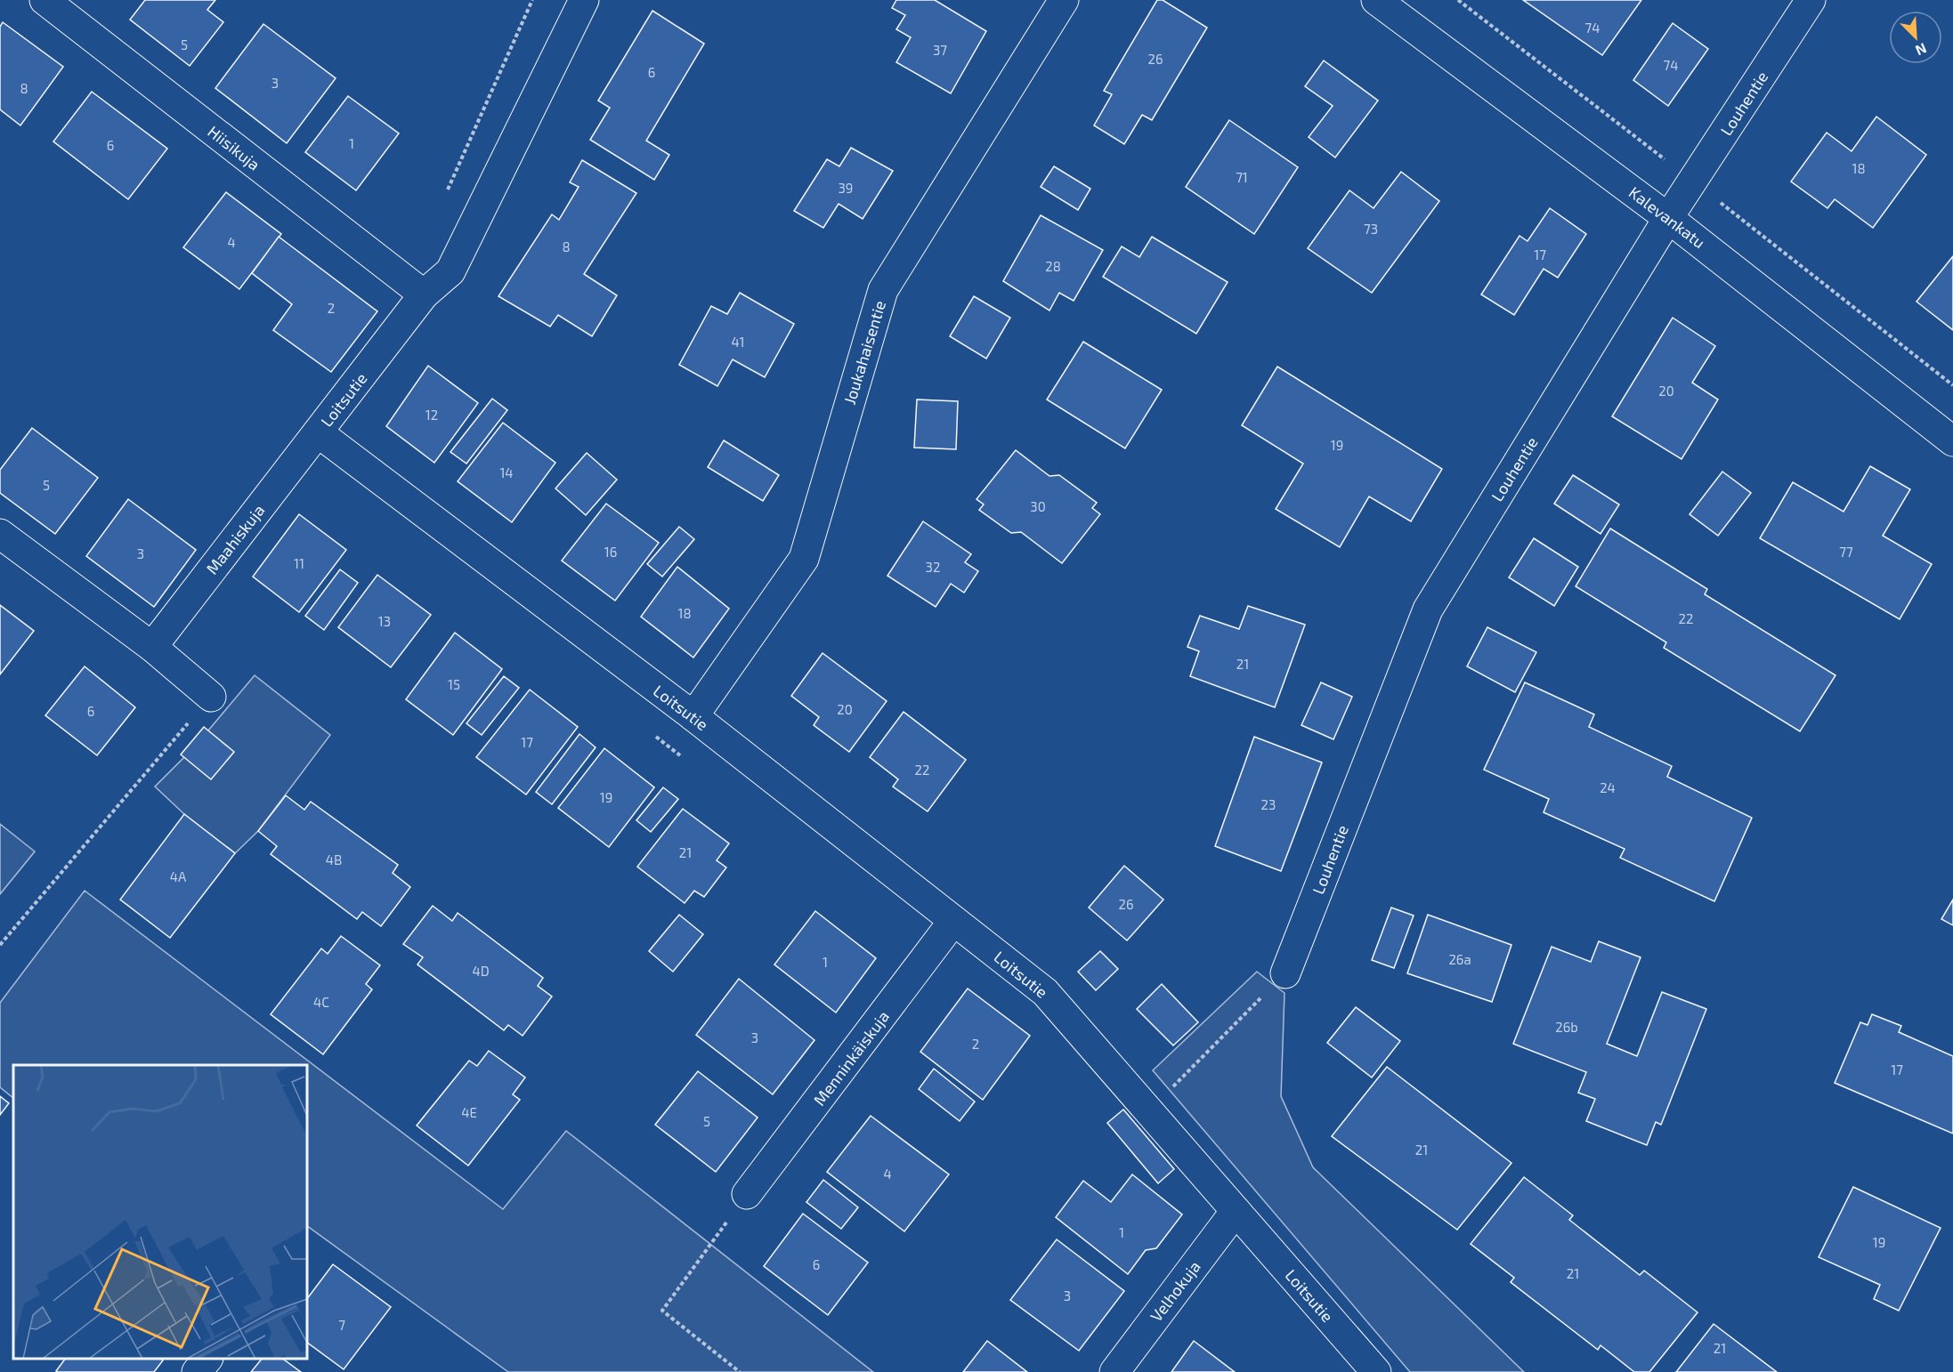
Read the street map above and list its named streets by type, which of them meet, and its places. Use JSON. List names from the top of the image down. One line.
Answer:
{"streets":{"street":["Louhentie","Hiisikuja","Kalevankatu","Joukahaisentie","Loitsutie","Maahiskuja","Menninkäiskuja","Velhokuja"]},"crossings":[["Louhentie","Kalevankatu"],["Hiisikuja","Loitsutie"],["Joukahaisentie","Loitsutie"],["Loitsutie","Maahiskuja"],["Loitsutie","Menninkäiskuja"],["Loitsutie","Velhokuja"]],"house_numbers":["74","5","37","26","74","6","3","8","1","6","18","71","39","73","4","8","17","28","2","41","20","12","19","14","5","30","16","77","3","11","32","18","22","13","21","15","20","6","17","22","24","19","23","21","4B","4A","26","26a","1","4D","4C","26b","3","2","17","4E","5","21","4","1","19","6","21","3","7","21"],"north":"bottom right"}
